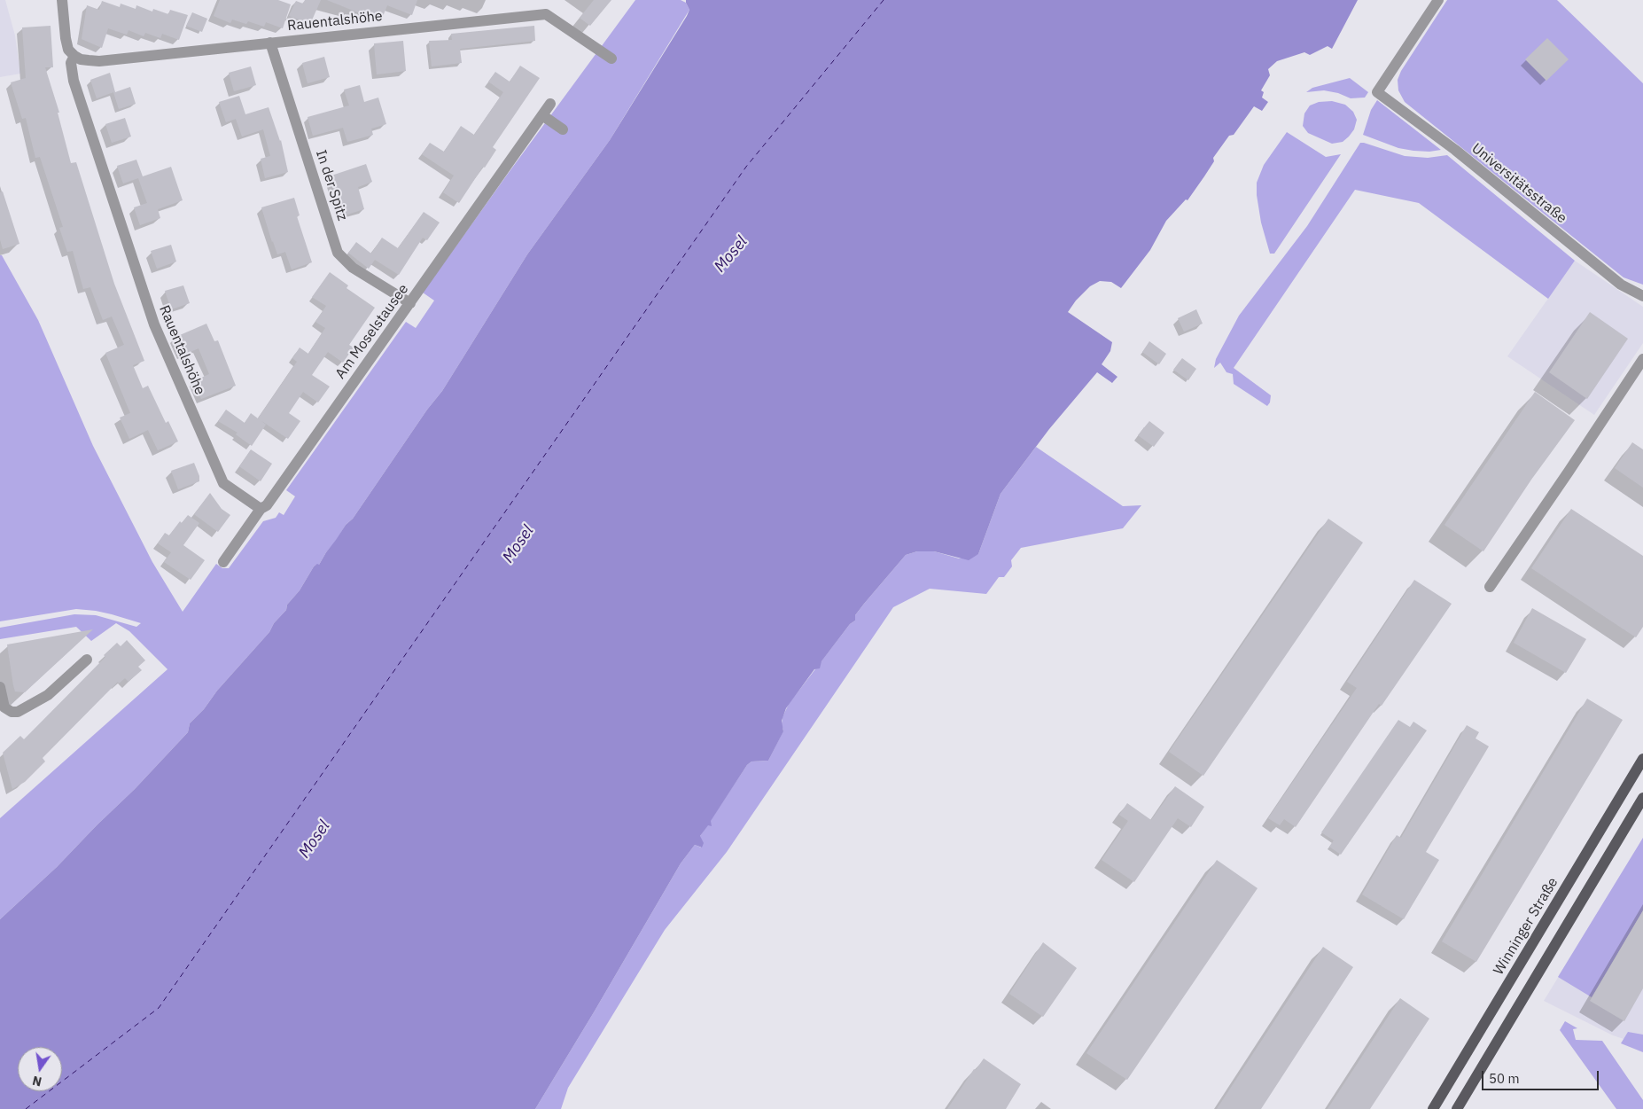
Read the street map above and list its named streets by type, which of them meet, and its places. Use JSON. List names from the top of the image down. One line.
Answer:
{"streets":{"main road":["Winninger Straße"],"street":["Rauentalshöhe","Universitätsstraße","In der Spitz","Am Moselstausee"]},"crossings":[["Rauentalshöhe","In der Spitz"],["Rauentalshöhe","Am Moselstausee"],["In der Spitz","Am Moselstausee"]],"water":["Mosel"],"scale_bar":"50 m","north":"bottom"}
